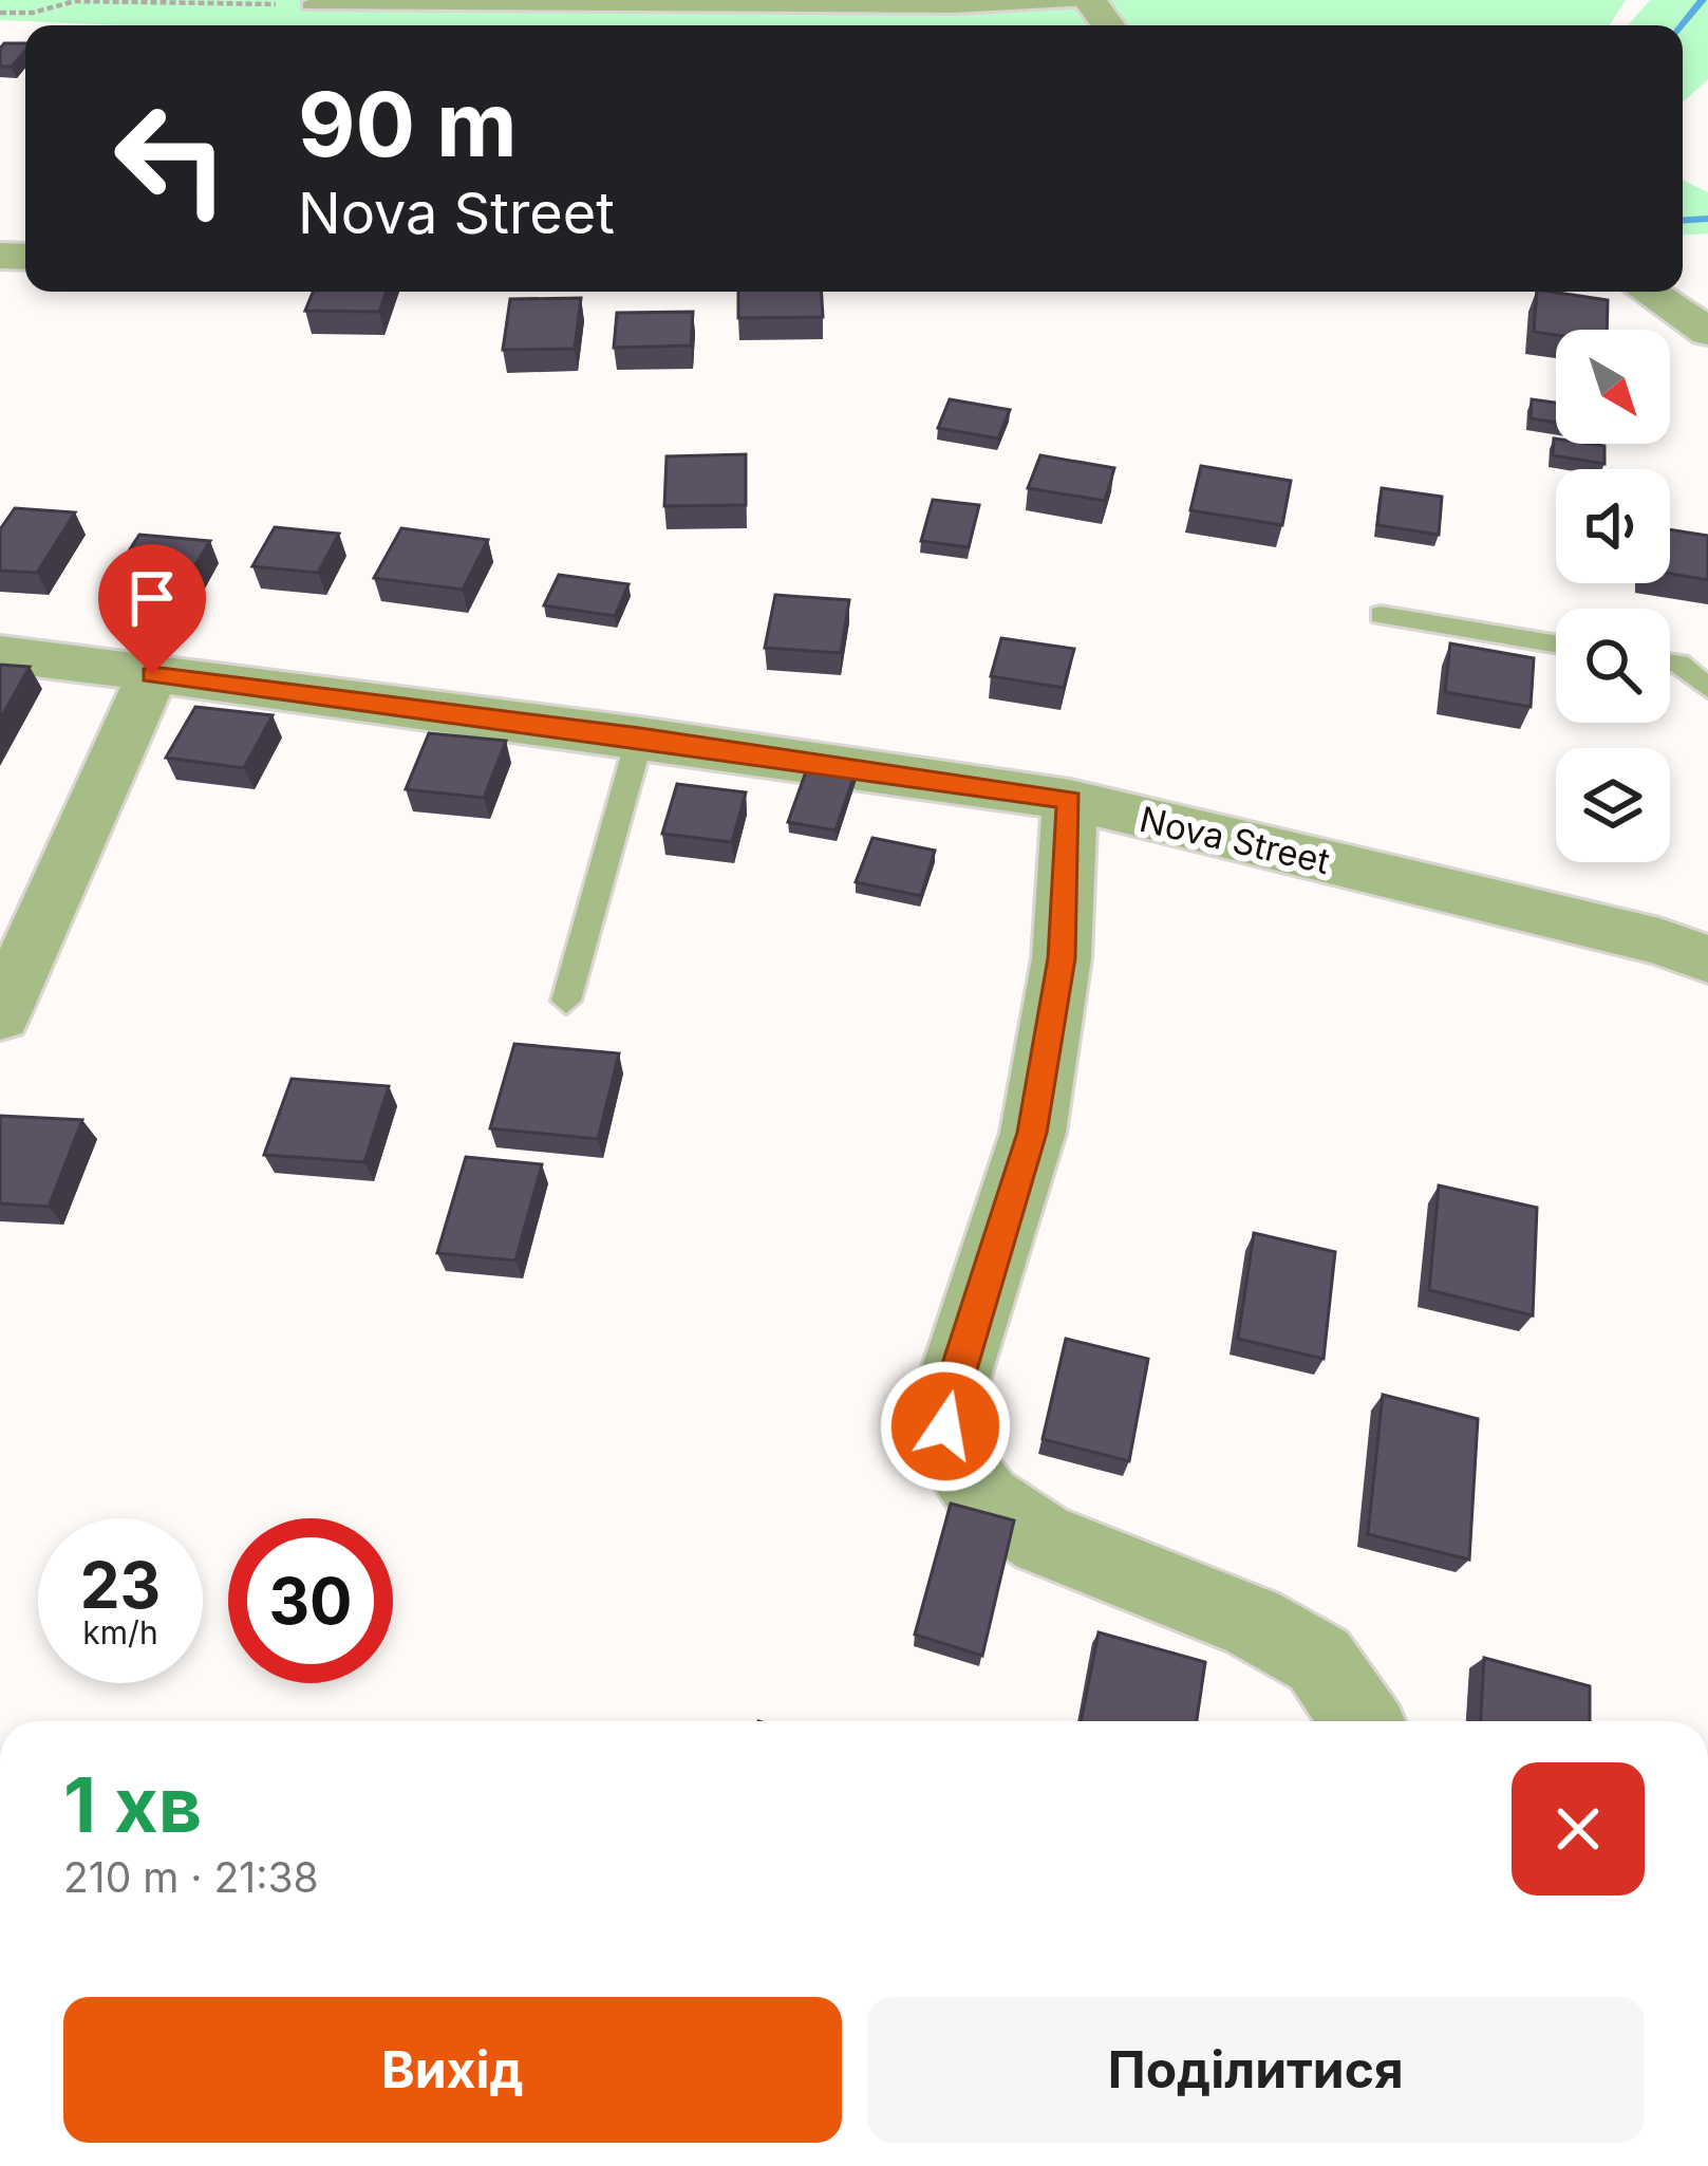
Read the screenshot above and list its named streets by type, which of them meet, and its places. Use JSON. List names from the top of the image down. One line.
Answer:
{"streets":{"street":["Nova Street"]},"north":"bottom right","page":{"turn":["90 m","Nova Street"],"speed":"23 km/h","limit":"30","heading":["1 хв","210 m · 21:38"],"buttons":["Вихід","Поділитися"]}}
